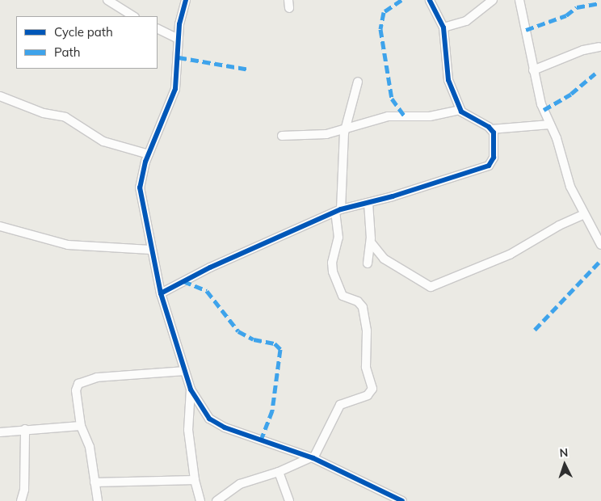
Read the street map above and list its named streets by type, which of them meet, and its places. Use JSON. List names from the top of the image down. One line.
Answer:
{"legend":["Cycle path","Path"],"north":"top"}
